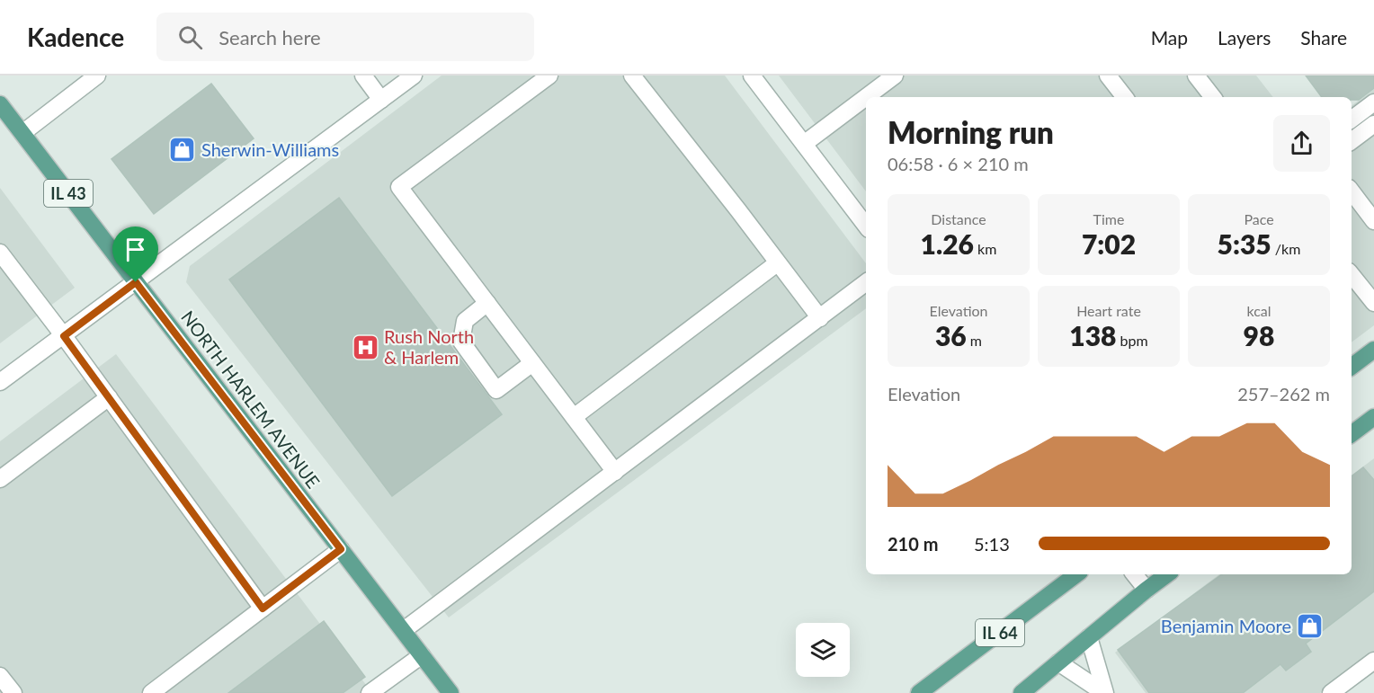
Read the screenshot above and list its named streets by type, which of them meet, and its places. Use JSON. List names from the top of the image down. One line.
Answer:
{"streets":{"main road":["IL 43","NORTH HARLEM AVENUE","IL 64"]},"places":{"shop":["Sherwin-Williams","Benjamin Moore"],"hospital":["Rush North & Harlem"]},"page":{"header":"Kadence","search":"Search here","nav":["Map","Layers","Share"],"heading":["Morning run","06:58 · 6 × 210 m"],"stats":[["Distance","1.26 km"],["Time","7:02"],["Pace","5:35 /km"],["Elevation","36 m"],["Heart rate","138 bpm"],["kcal","98"]],"chart":["Elevation","257–262 m"],"list":[{"name":"210 m","note":"5:13"}]}}
